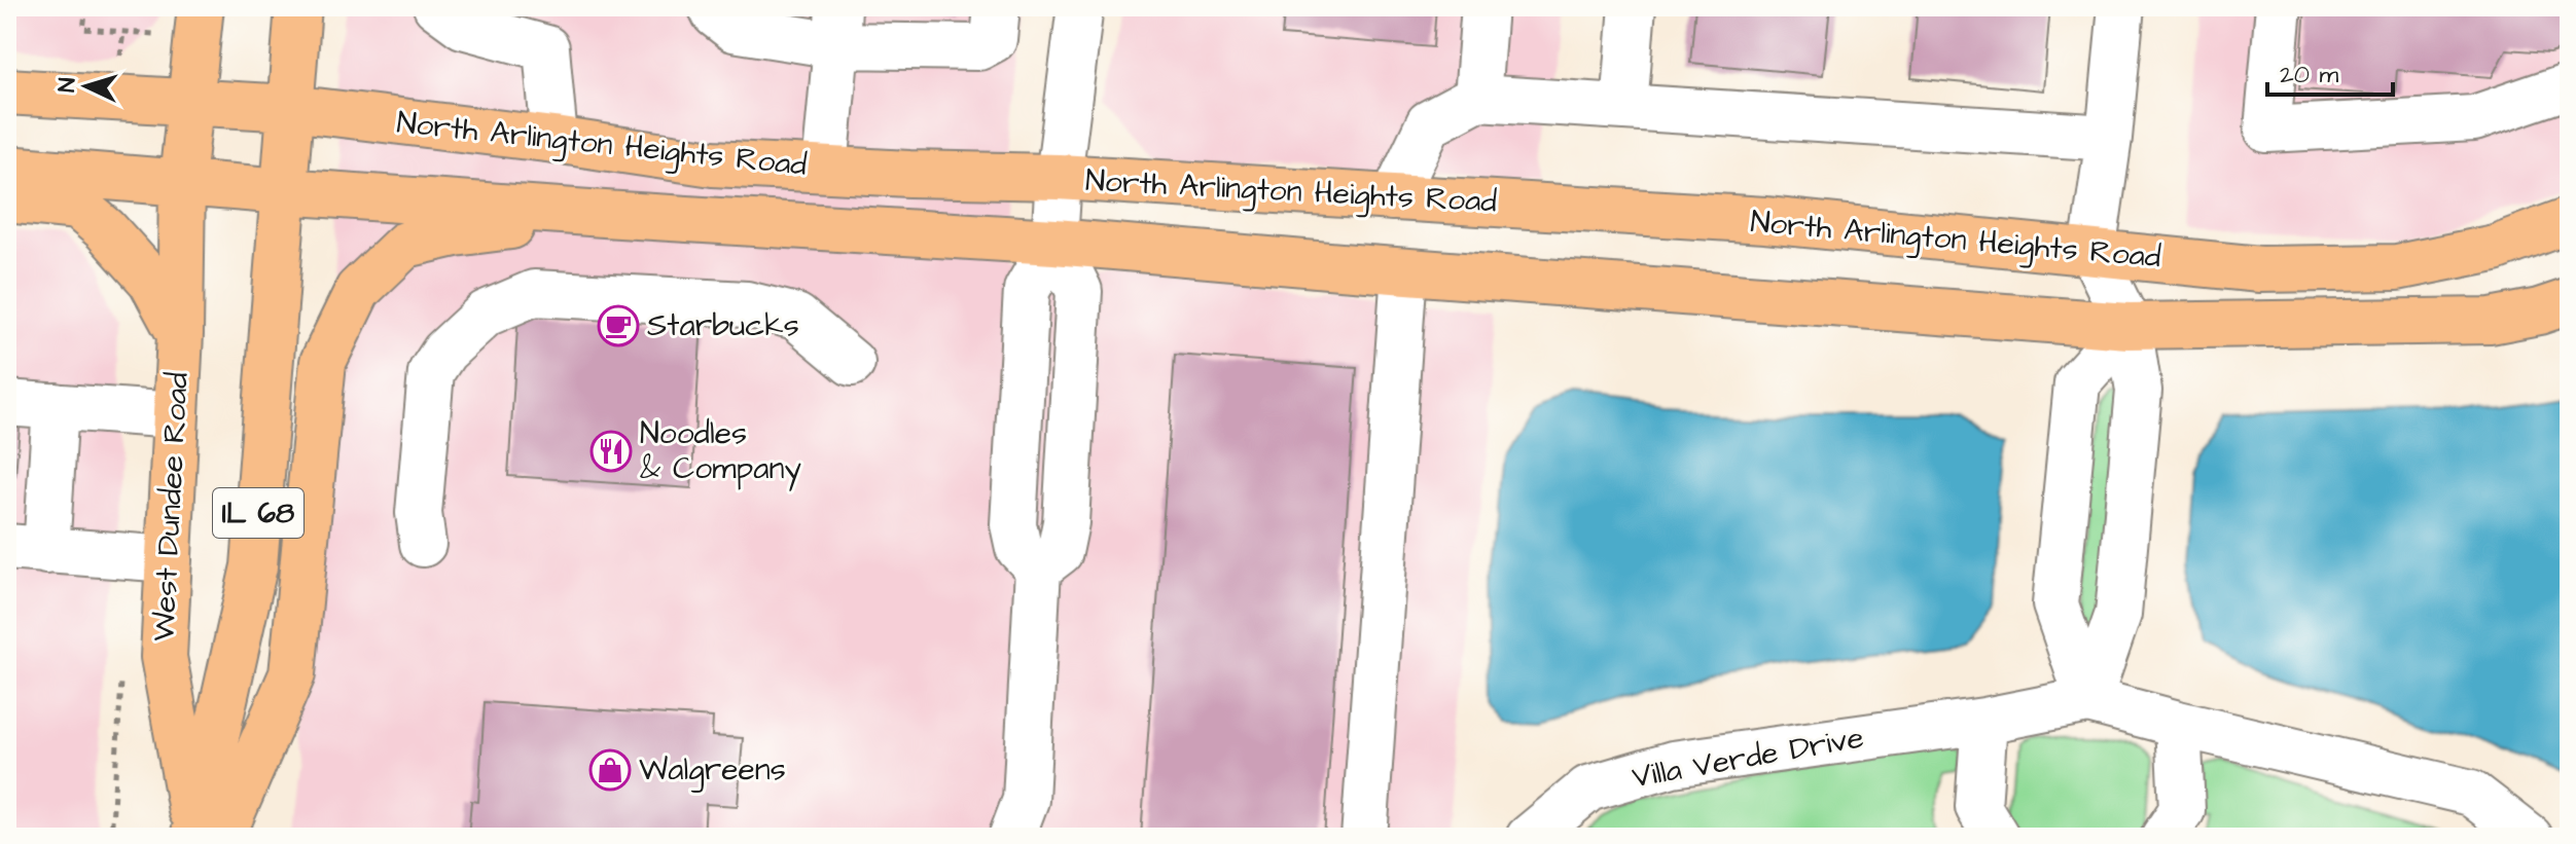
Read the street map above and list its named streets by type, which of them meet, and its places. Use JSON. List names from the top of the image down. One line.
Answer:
{"streets":{"main road":["North Arlington Heights Road","West Dundee Road","IL 68"],"street":["Villa Verde Drive"]},"crossings":[["North Arlington Heights Road","West Dundee Road"],["North Arlington Heights Road","IL 68"],["West Dundee Road","IL 68"]],"places":{"cafe":["Starbucks"],"restaurant":["Noodles & Company"],"shop":["Walgreens"]},"scale_bar":"20 m","north":"left"}
